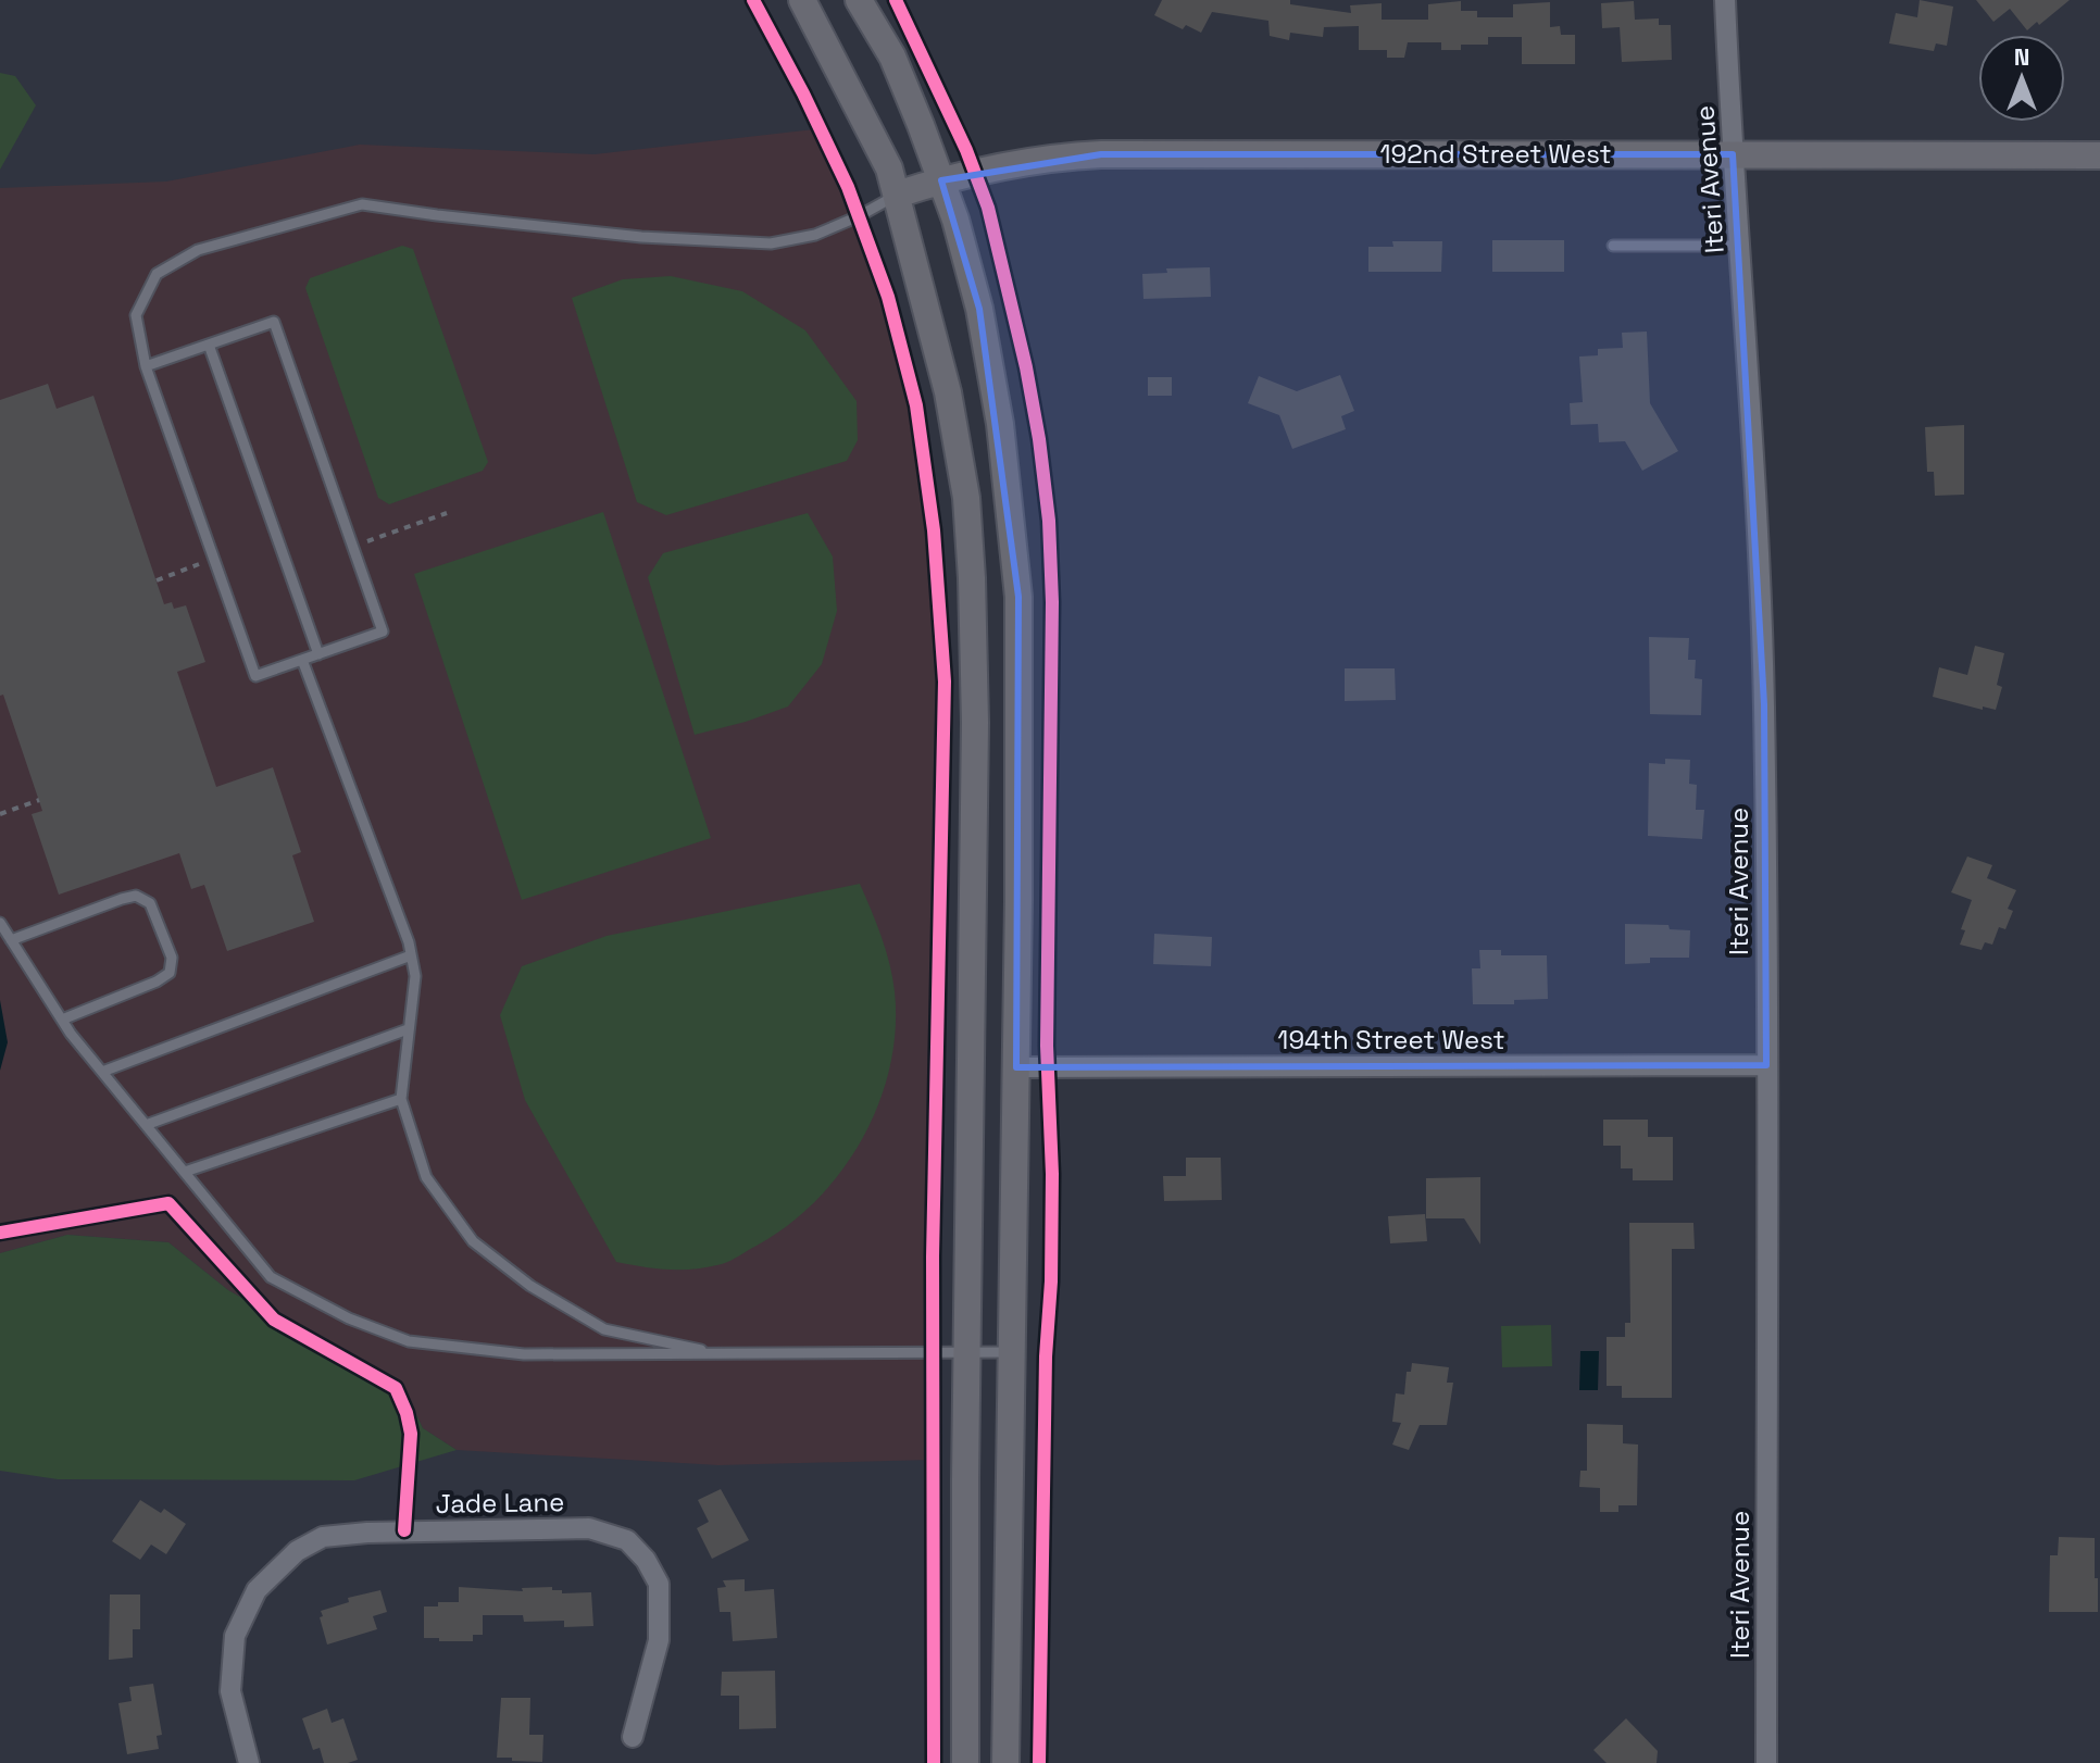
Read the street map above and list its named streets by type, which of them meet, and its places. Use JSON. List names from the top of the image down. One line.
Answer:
{"streets":{"main road":["192nd Street West"],"street":["Iteri Avenue","194th Street West","Jade Lane"]},"crossings":[["192nd Street West","Iteri Avenue"],["Iteri Avenue","194th Street West"]],"north":"top"}
